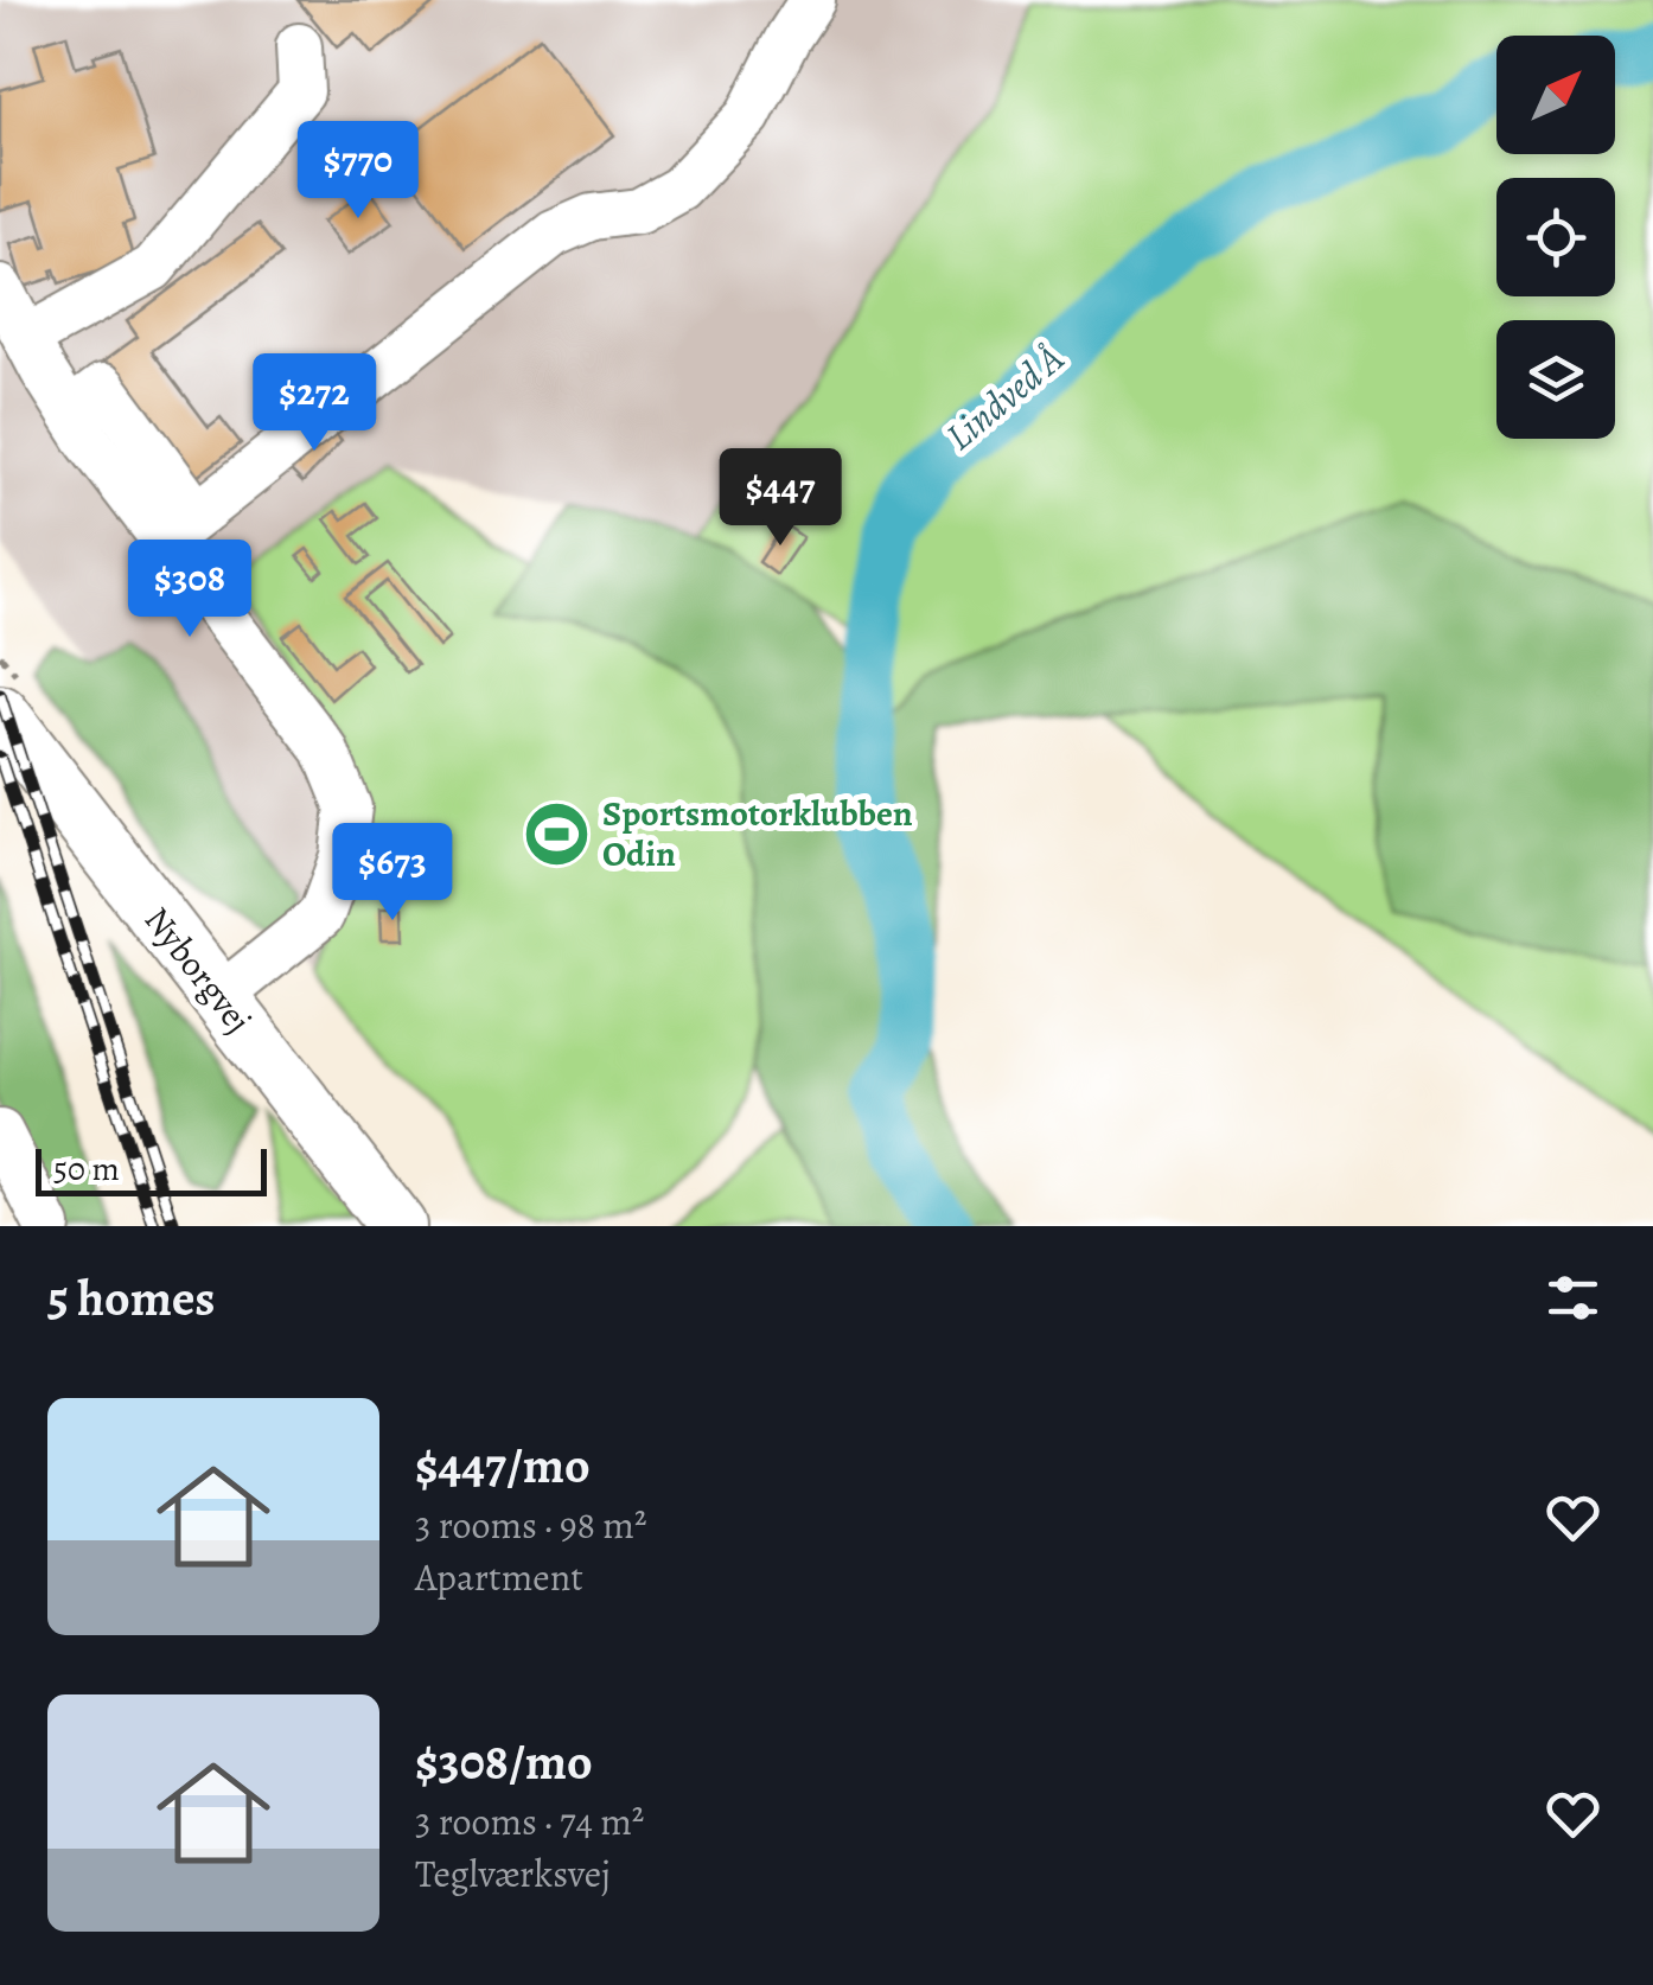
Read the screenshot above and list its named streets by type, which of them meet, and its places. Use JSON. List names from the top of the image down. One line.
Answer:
{"streets":{"main road":["Nyborgvej"]},"water":["Lindved Å"],"places":{"sports":["Sportsmotorklubben Odin"]},"scale_bar":"50 m","north":"top right","page":{"price":["$770","$272","$447","$308","$673"],"scale":"50 m","heading":"5 homes","list":[{"name":"$447/mo","note":"3 rooms · 98 m² · Apartment"},{"name":"$308/mo","note":"3 rooms · 74 m² · Teglværksvej"}]}}
